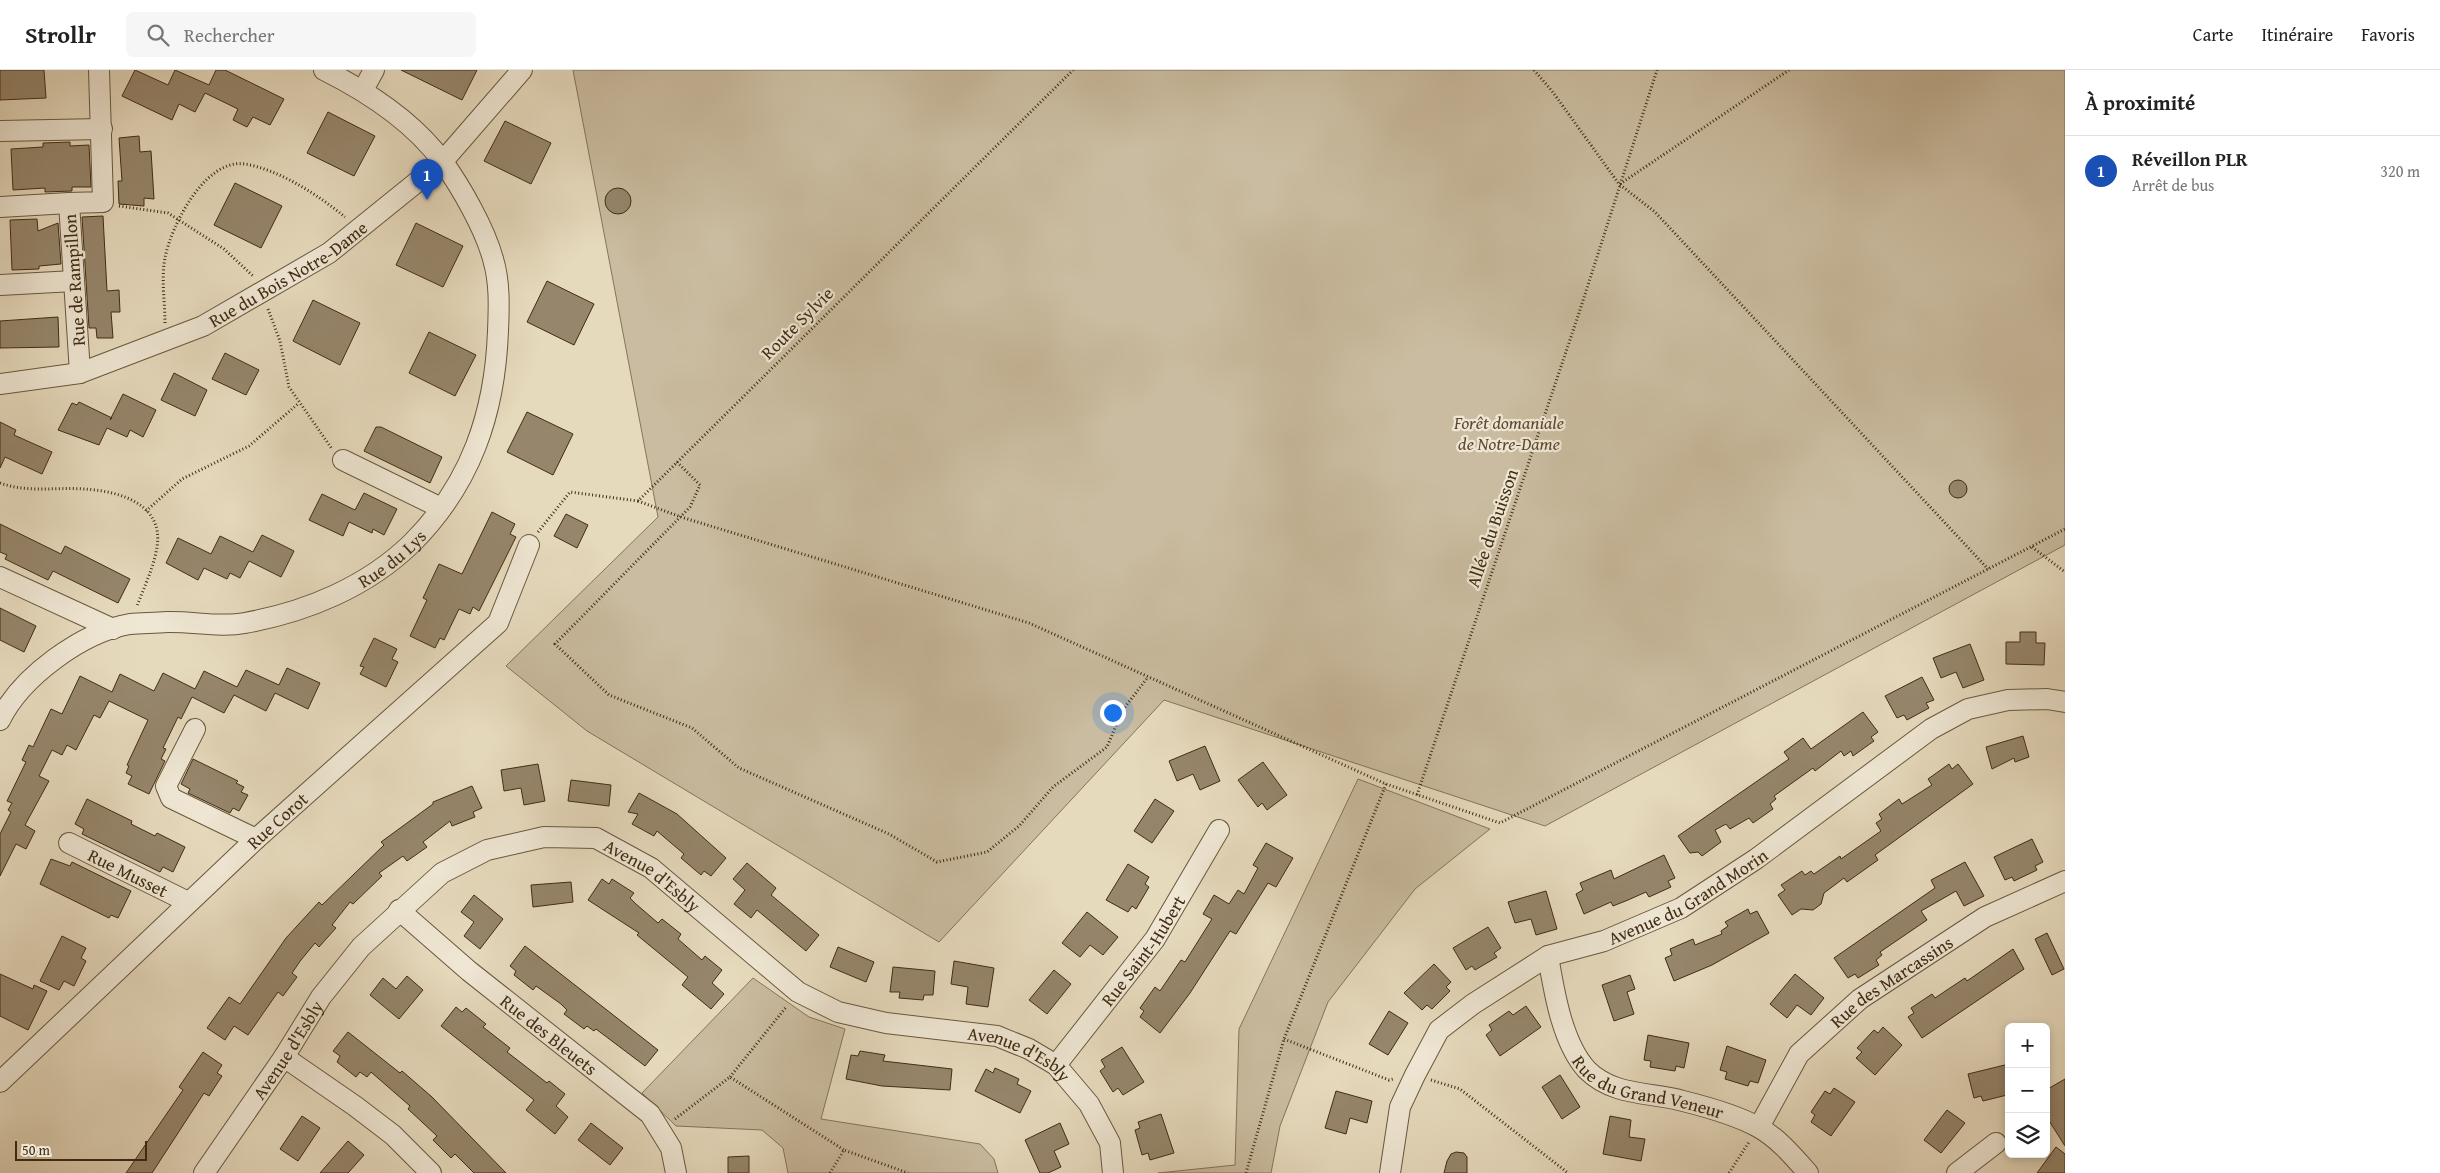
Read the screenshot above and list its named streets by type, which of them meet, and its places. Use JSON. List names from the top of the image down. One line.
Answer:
{"streets":{"street":["Rue du Bois Notre-Dame","Rue de Rampillon","Rue du Lys","Rue Corot","Rue Musset","Avenue d'Esbly","Avenue du Grand Morin","Rue Saint-Hubert","Rue des Marcassins","Rue des Bleuets","Rue du Grand Veneur"],"path":["Route Sylvie","Allée du Buisson"]},"crossings":[["Rue du Bois Notre-Dame","Rue de Rampillon"],["Rue du Bois Notre-Dame","Rue du Lys"],["Rue Corot","Rue Musset"],["Avenue d'Esbly","Rue Saint-Hubert"],["Avenue d'Esbly","Rue des Bleuets"],["Avenue du Grand Morin","Rue du Grand Veneur"],["Rue des Marcassins","Rue du Grand Veneur"]],"parks":["Forêt domaniale de Notre-Dame"],"scale_bar":"50 m","page":{"header":"Strollr","search":"Rechercher","nav":["Carte","Itinéraire","Favoris"],"heading":"À proximité","list":[{"mark":"1","name":"Réveillon PLR","note":"Arrêt de bus","value":"320 m"}],"pins":"1","map_buttons":["+","−"],"scale":"50 m"}}
